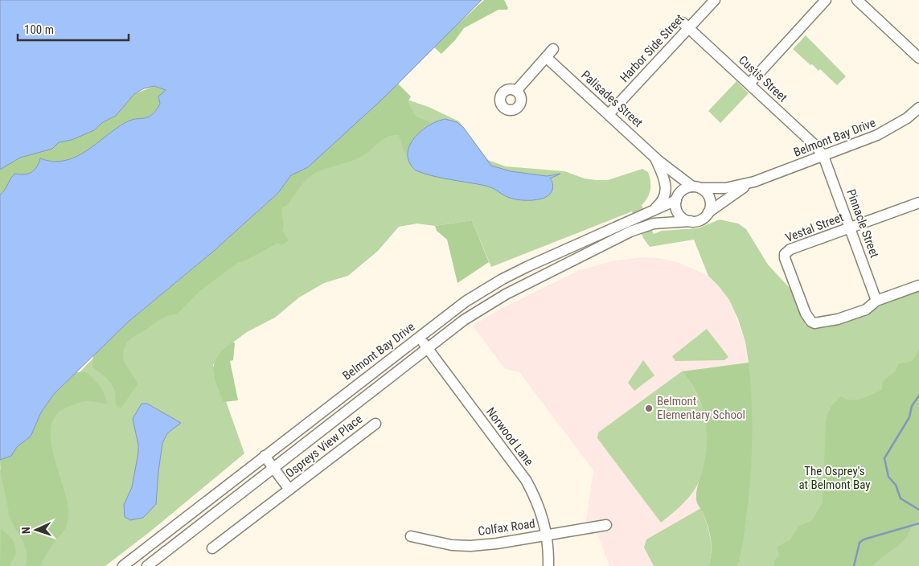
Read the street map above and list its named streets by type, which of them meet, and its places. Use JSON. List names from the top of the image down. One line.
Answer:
{"streets":{"street":["Harbor Side Street","Custis Street","Palisades Street","Belmont Bay Drive","Pinnacle Street","Vestal Street","Norwood Lane","Ospreys View Place","Colfax Road"]},"crossings":[["Harbor Side Street","Custis Street"],["Harbor Side Street","Palisades Street"],["Custis Street","Belmont Bay Drive"],["Custis Street","Pinnacle Street"],["Palisades Street","Belmont Bay Drive"],["Belmont Bay Drive","Pinnacle Street"],["Belmont Bay Drive","Norwood Lane"],["Belmont Bay Drive","Ospreys View Place"],["Pinnacle Street","Vestal Street"],["Norwood Lane","Colfax Road"]],"parks":["The Osprey's at Belmont Bay"],"places":["Belmont Elementary School"],"scale_bar":"100 m","north":"left"}
